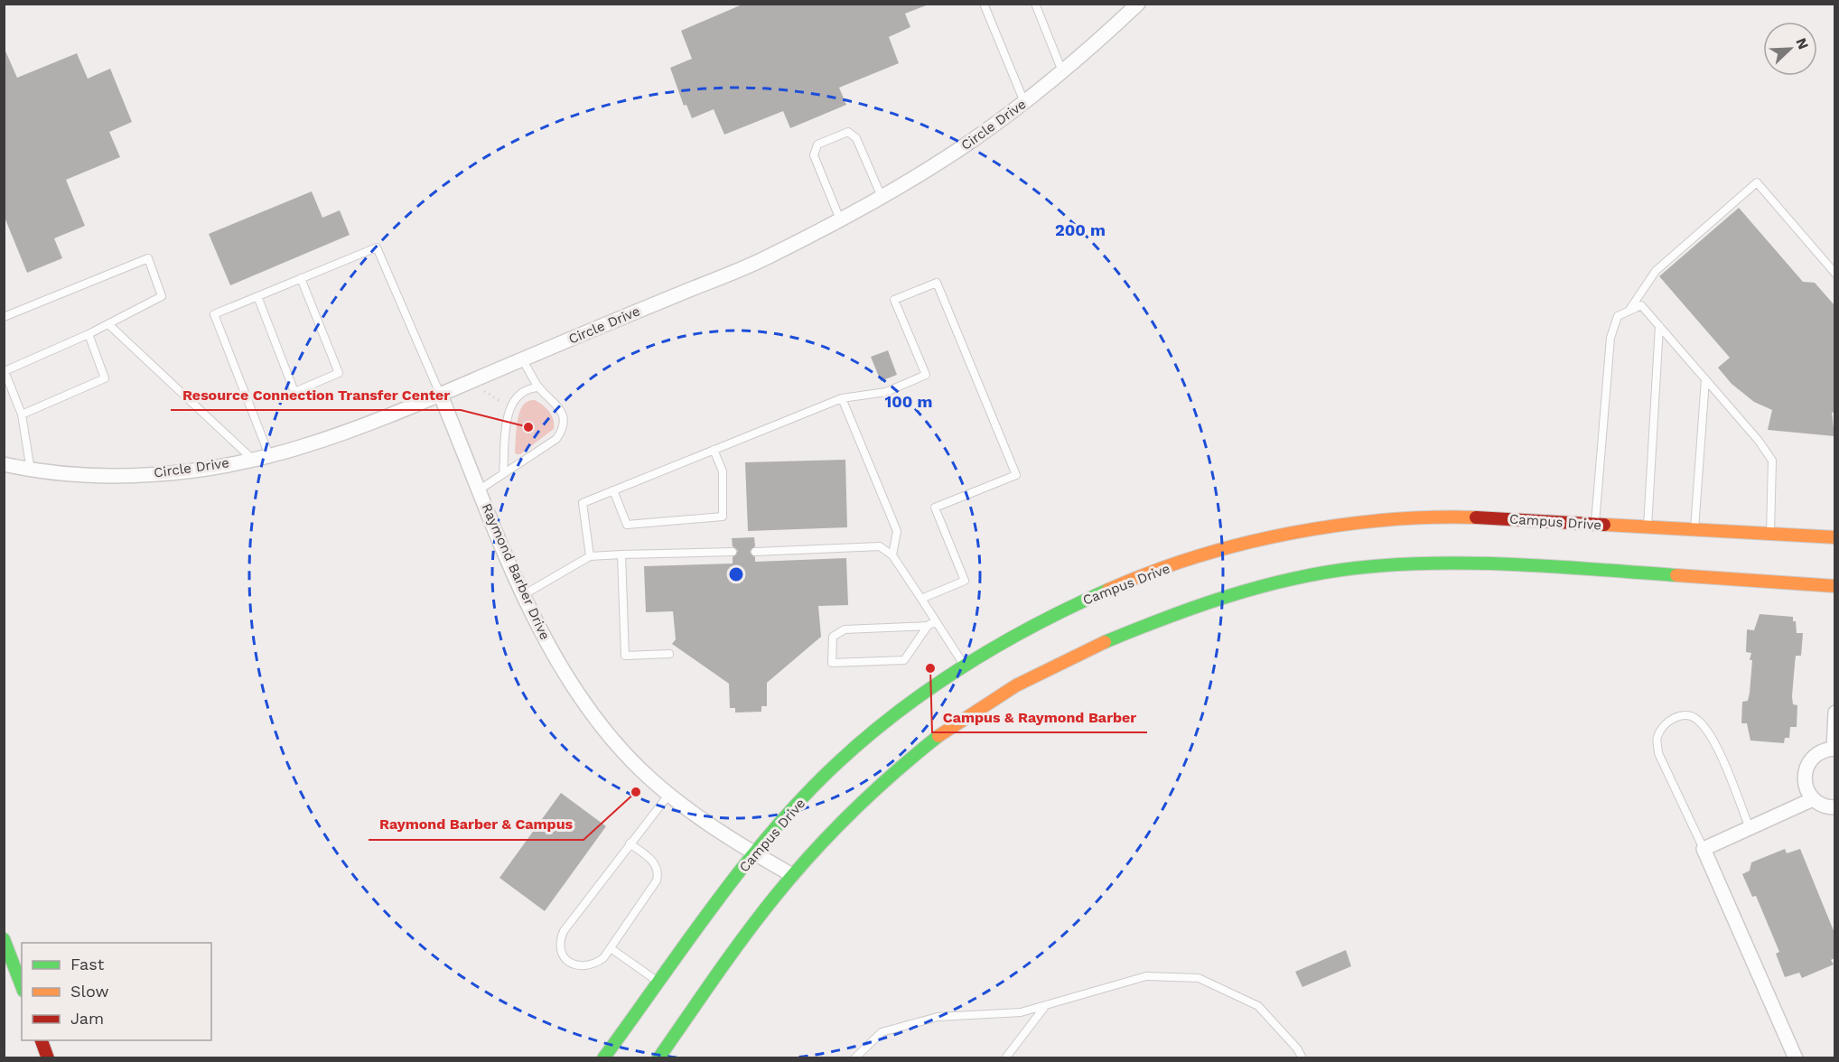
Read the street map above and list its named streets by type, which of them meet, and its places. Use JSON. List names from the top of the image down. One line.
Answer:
{"streets":{"main road":["Campus Drive"],"street":["Circle Drive","Raymond Barber Drive"]},"crossings":[["Circle Drive","Raymond Barber Drive"],["Campus Drive","Raymond Barber Drive"]],"places":["Resource Connection Transfer Center","Campus & Raymond Barber","Raymond Barber & Campus"],"legend":["Fast","Slow","Jam"],"north":"top right","rings":["200 m","100 m"]}
